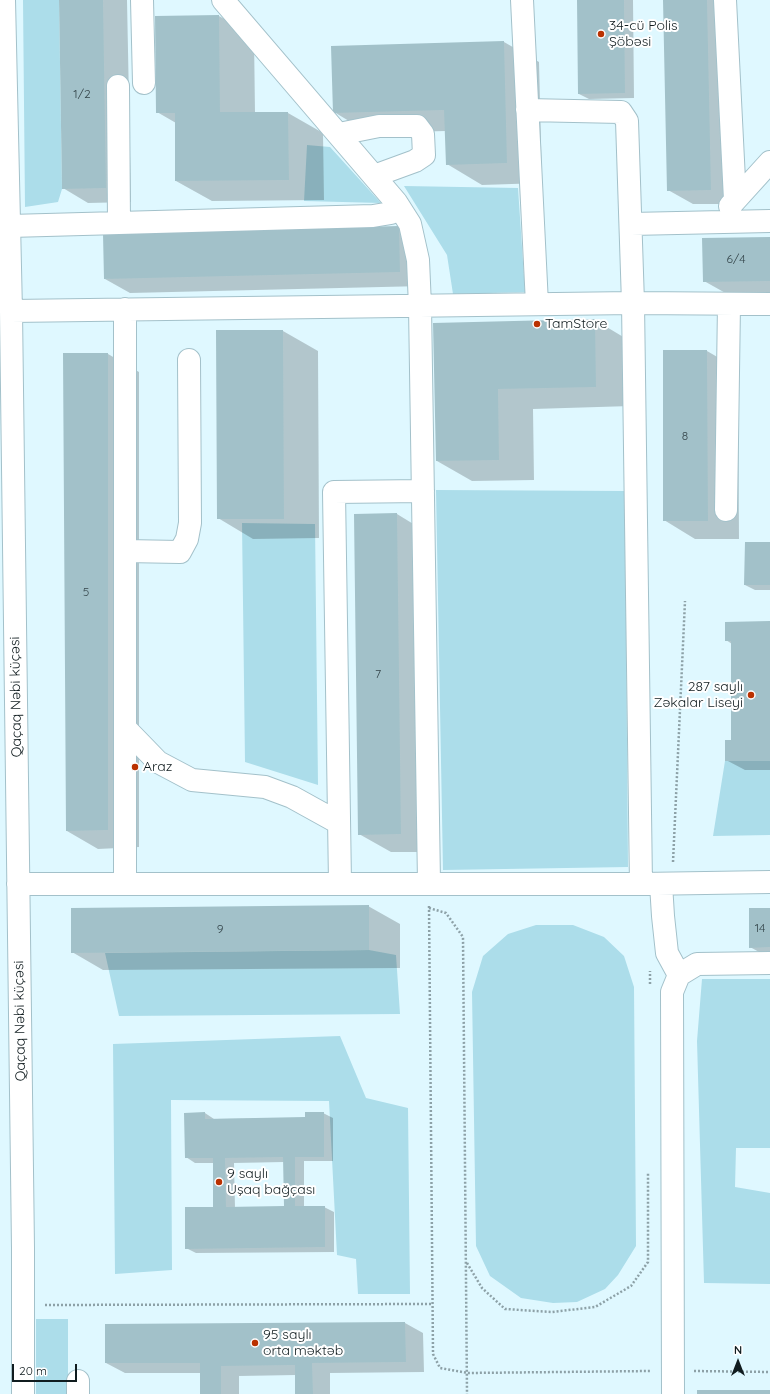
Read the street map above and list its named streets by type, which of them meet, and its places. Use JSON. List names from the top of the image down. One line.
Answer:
{"streets":{"street":["Qaçaq Nəbi küçəsi"]},"places":["34-cü Polis Şöbəsi","TamStore","287 saylı Zəkalar Liseyi","Araz","9 saylı Uşaq bağçası","95 saylı orta məktəb"],"house_numbers":["1/2","6/4","8","5","7","14","9"],"scale_bar":"20 m","north":"top"}
